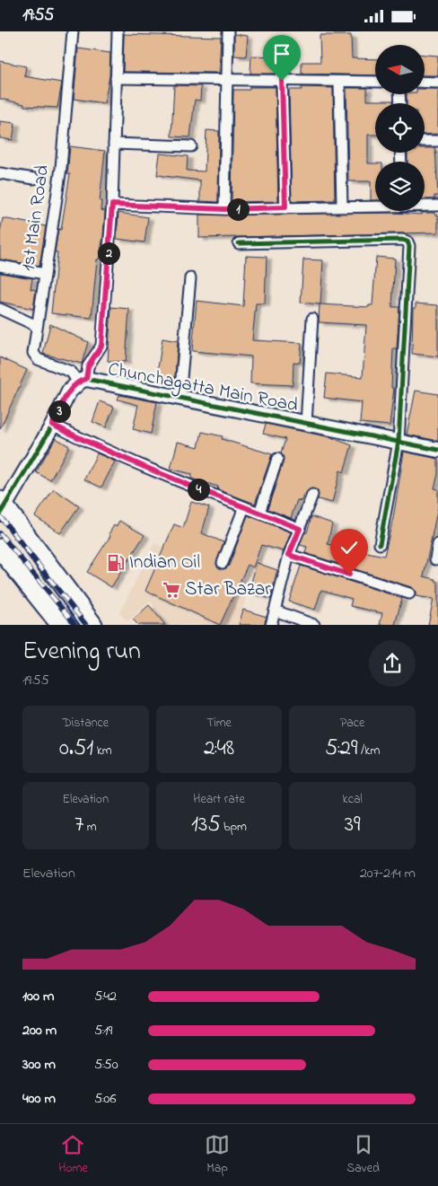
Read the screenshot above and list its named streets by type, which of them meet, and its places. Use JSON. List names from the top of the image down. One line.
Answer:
{"streets":{"street":["1st Main Road","Chunchagatta Main Road"]},"crossings":[["1st Main Road","Chunchagatta Main Road"]],"places":{"fuel station":["Indian Oil"],"supermarket":["Star Bazar"]},"north":"left","page":{"status":"19:55","pins":["1","2","3","4"],"heading":["Evening run","19:55"],"stats":[["Distance","0.51 km"],["Time","2:48"],["Pace","5:29 /km"],["Elevation","7 m"],["Heart rate","135 bpm"],["kcal","39"]],"chart":["Elevation","207–214 m"],"list":[{"name":"100 m","note":"5:42"},{"name":"200 m","note":"5:19"},{"name":"300 m","note":"5:50"},{"name":"400 m","note":"5:06"}],"tabs":["Home","Map","Saved"]}}
